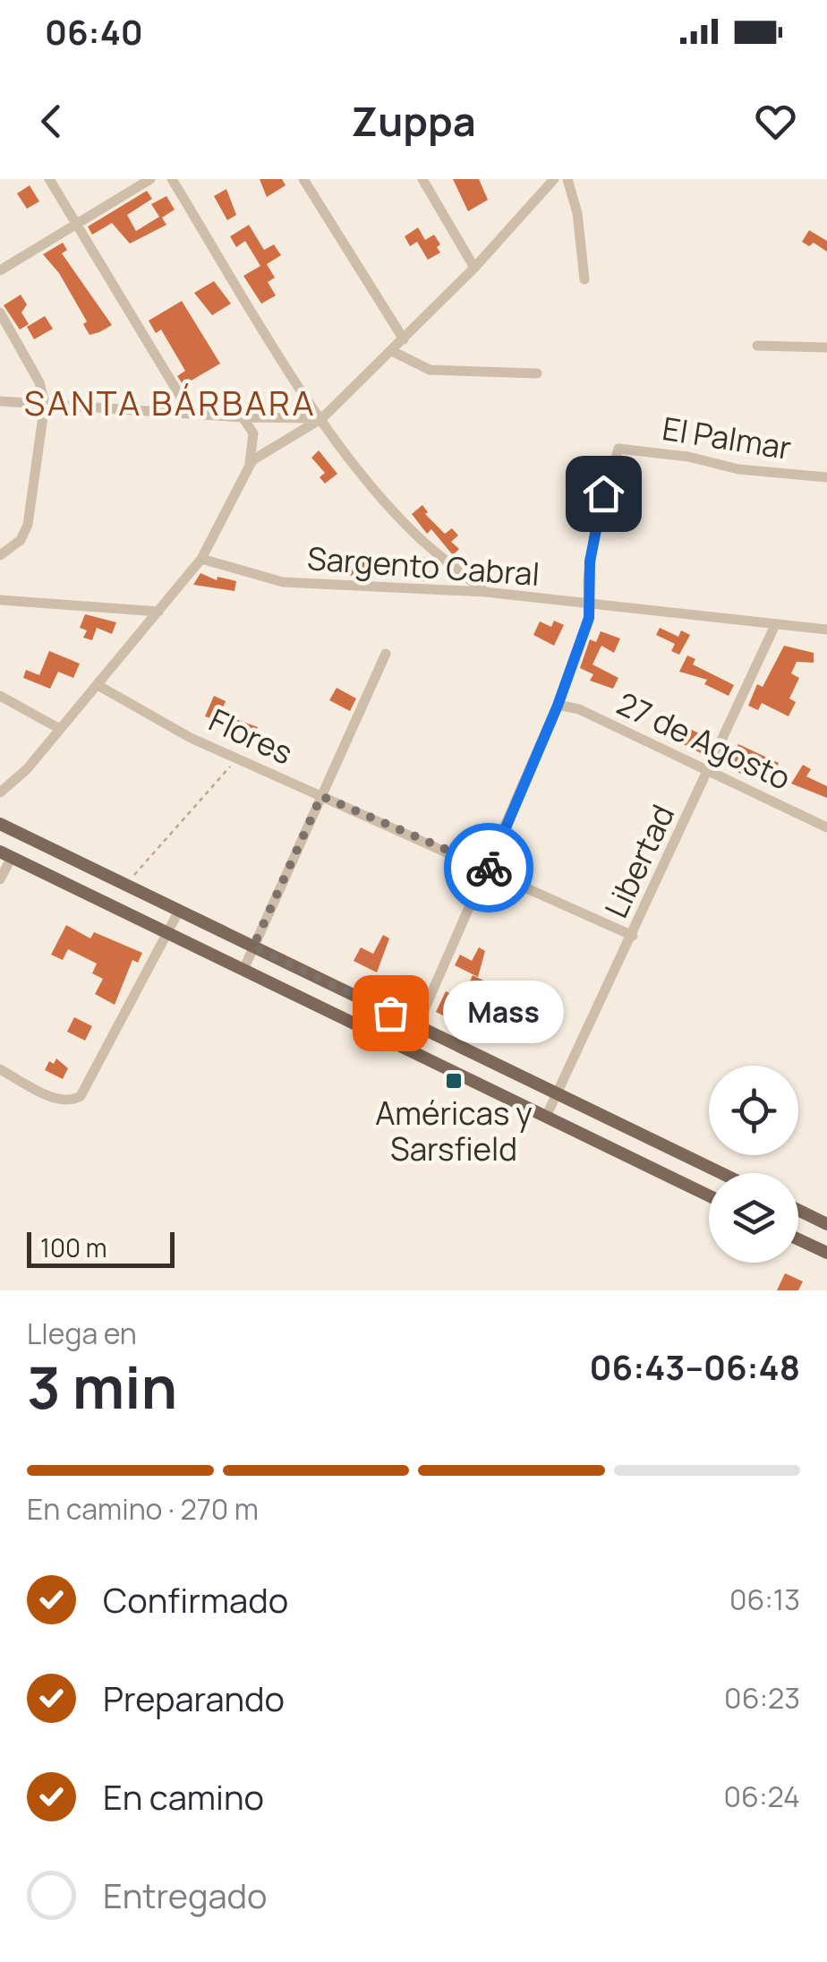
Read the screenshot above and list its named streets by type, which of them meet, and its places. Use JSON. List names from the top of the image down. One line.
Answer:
{"streets":{"street":["El Palmar","Sargento Cabral","Flores","27 de Agosto","Libertad"]},"crossings":[["El Palmar","Sargento Cabral"],["Sargento Cabral","Libertad"],["Flores","Libertad"],["27 de Agosto","Libertad"]],"districts":["SANTA BÁRBARA"],"places":{"other":["Mass"],"transit":["Américas y Sarsfield"]},"scale_bar":"100 m","page":{"status":"06:40","header":"Zuppa","bubble":"Mass","scale":"100 m","heading":["3 min","Llega en","06:43–06:48"],"bar":"En camino · 270 m","list":[["Confirmado","06:13"],["Preparando","06:23"],["En camino","06:24"],"Entregado"]}}
